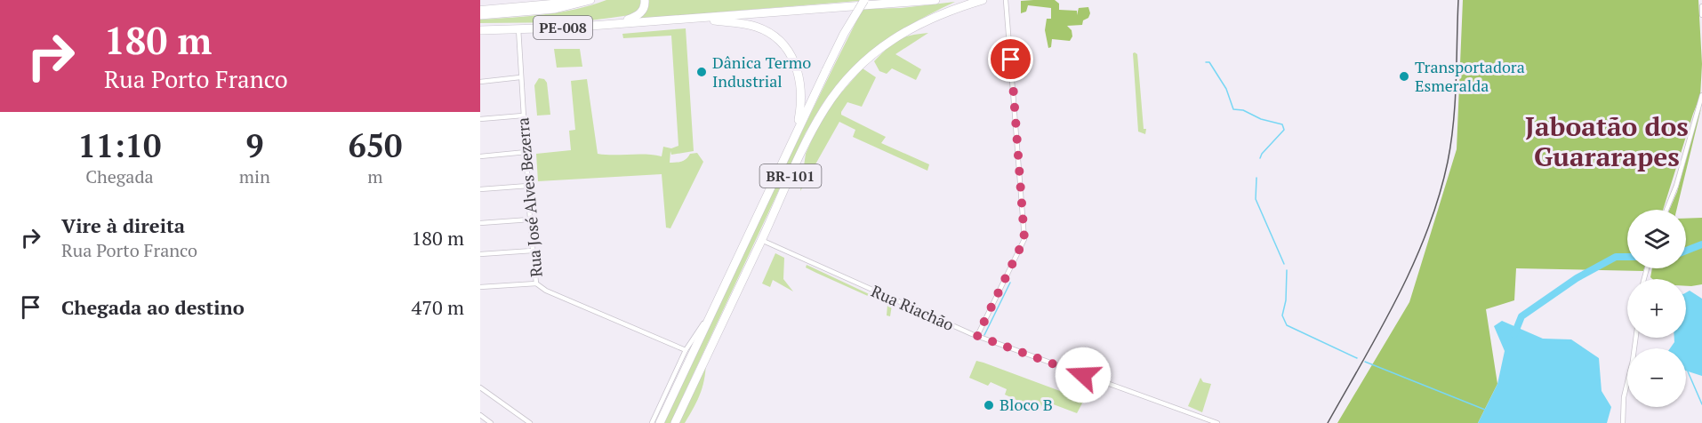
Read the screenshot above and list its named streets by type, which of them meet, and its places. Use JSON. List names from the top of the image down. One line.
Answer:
{"streets":{"highway":["PE-008","BR-101"],"street":["Rua José Alves Bezerra","Rua Riachão"]},"crossings":[["PE-008","Rua José Alves Bezerra"],["BR-101","Rua Riachão"]],"districts":["Jaboatão dos Guararapes"],"places":["Dânica Termo Industrial","Transportadora Esmeralda","Bloco B"],"page":{"turn":["180 m","Rua Porto Franco"],"eta":["11:10","Chegada","9","min","650","m"],"list":[{"name":"Vire à direita","note":"Rua Porto Franco","value":"180 m"},{"name":"Chegada ao destino","value":"470 m"}],"map_buttons":["+","−"]}}
